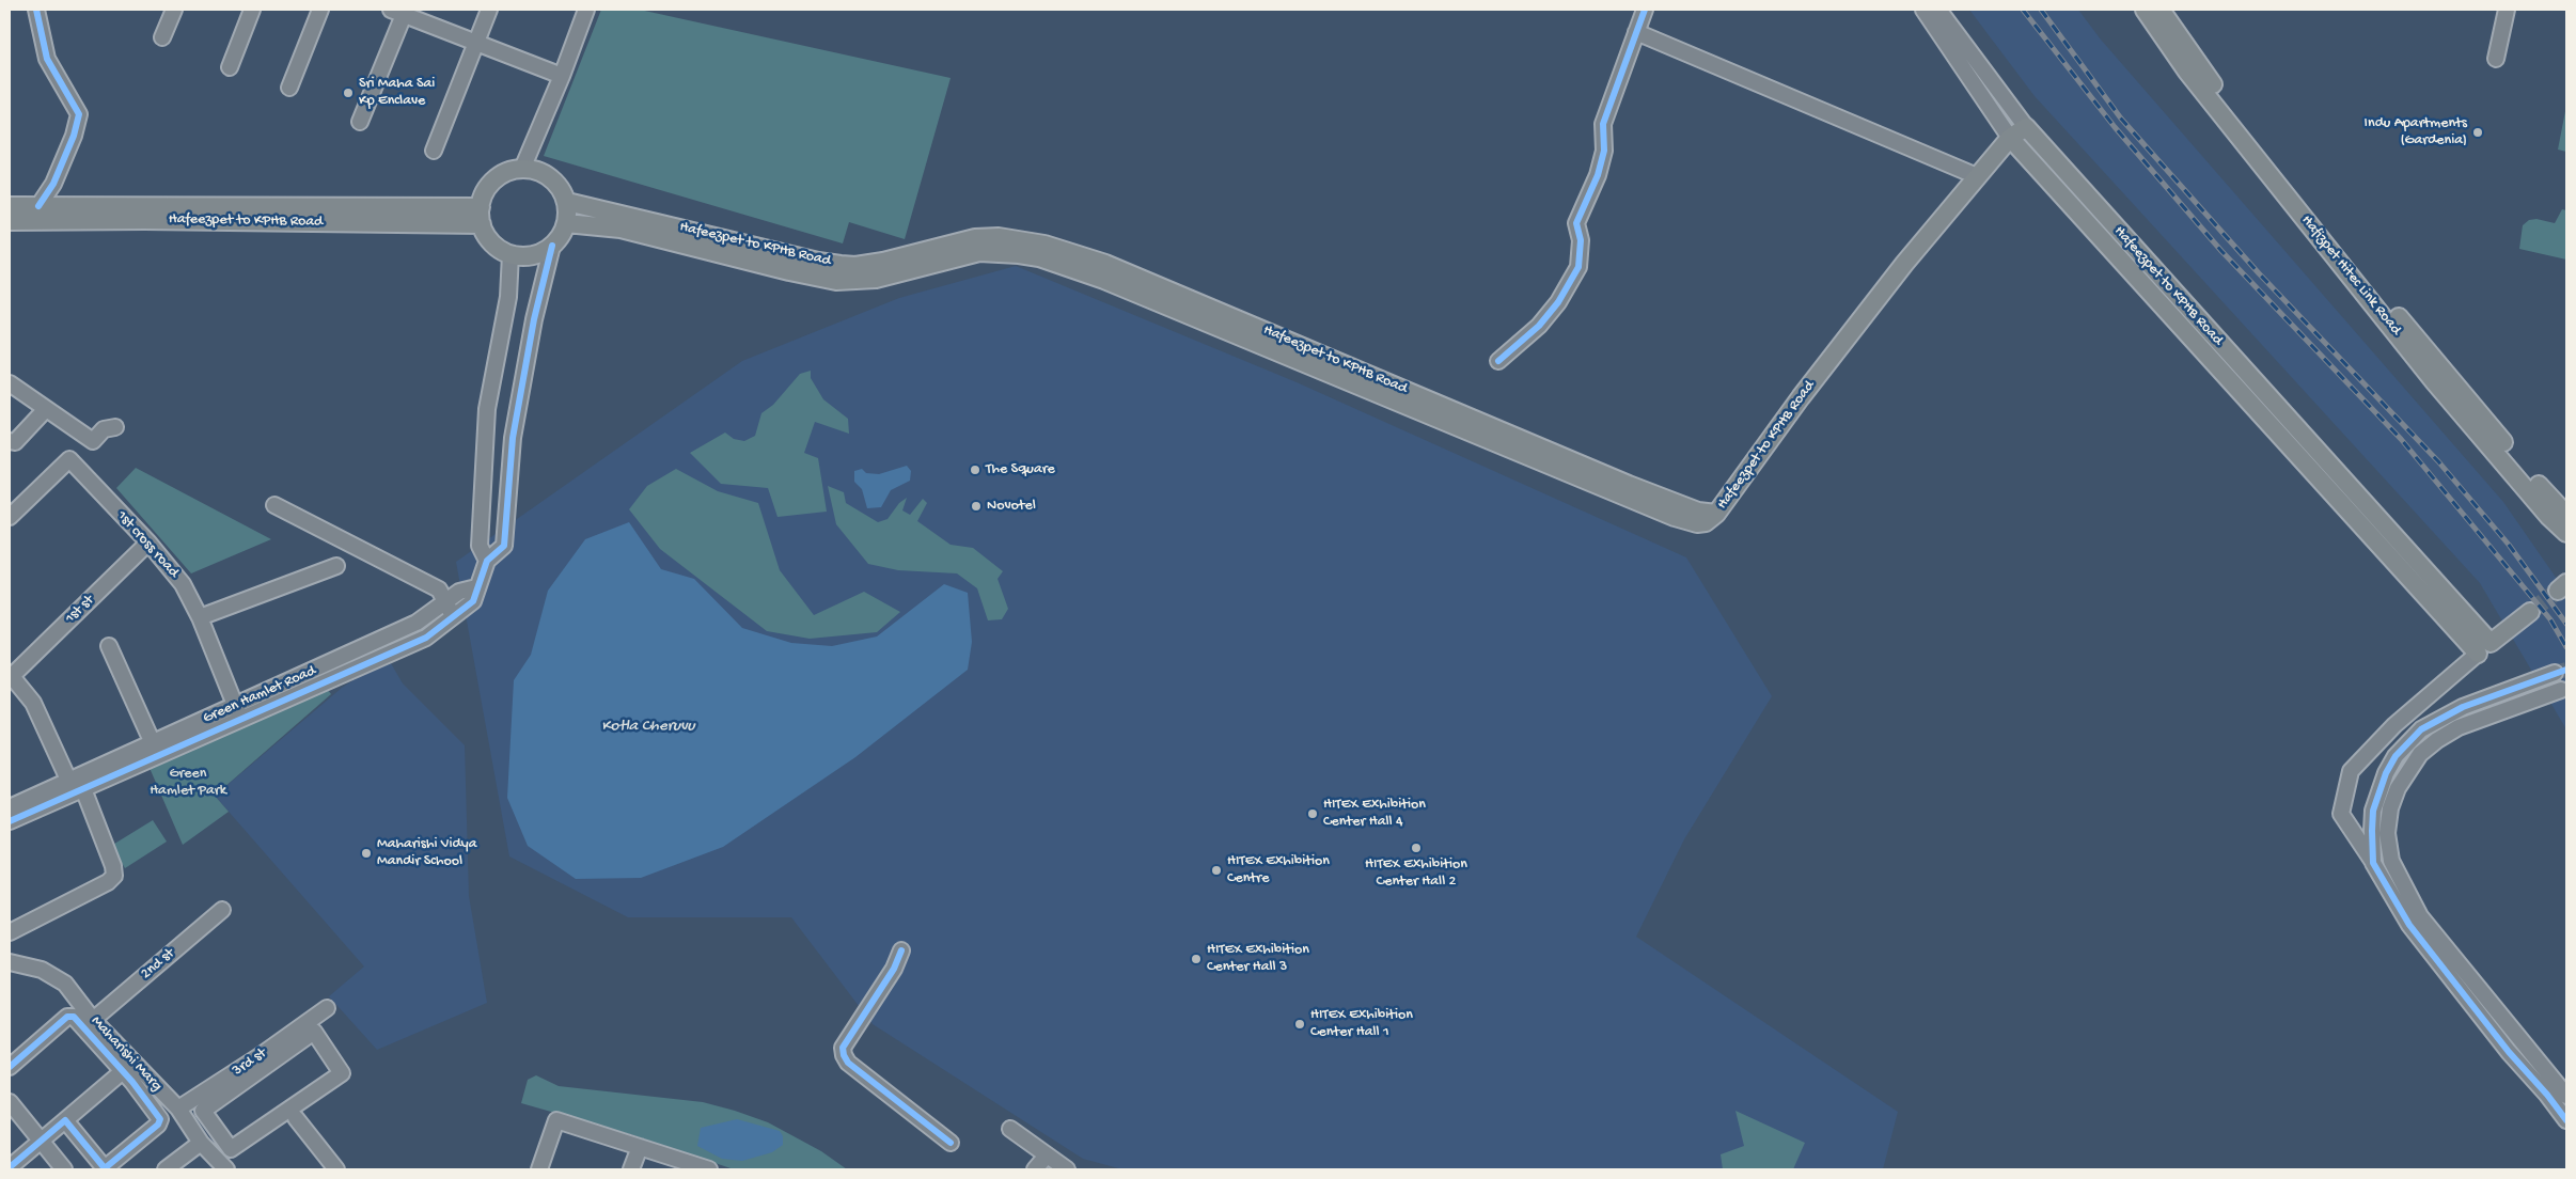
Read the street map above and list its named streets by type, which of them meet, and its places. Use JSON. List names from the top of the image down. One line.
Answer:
{"streets":{"main road":["Hafeezpet to KPHB Road","Hafizpet Hitec Link Road"],"street":["1st cross road","1st st","Green Hamlet Road","2nd st","Maharishi Marg","3rd st"]},"crossings":[["1st cross road","1st st"],["1st cross road","Green Hamlet Road"],["2nd st","Maharishi Marg"],["Maharishi Marg","3rd st"]],"water":["Kotla Cheruvu"],"parks":["Green Hamlet Park"],"places":["Sri Maha Sai Kp Enclave","Indu Apartments (Gardenia)","The Square","Novotel","HITEX Exhibition Center Hall 4","HITEX Exhibition Center Hall 2","Maharishi Vidya Mandir School","HITEX Exhibition Centre","HITEX Exhibition Center Hall 3","HITEX Exhibition Center Hall 1"]}
